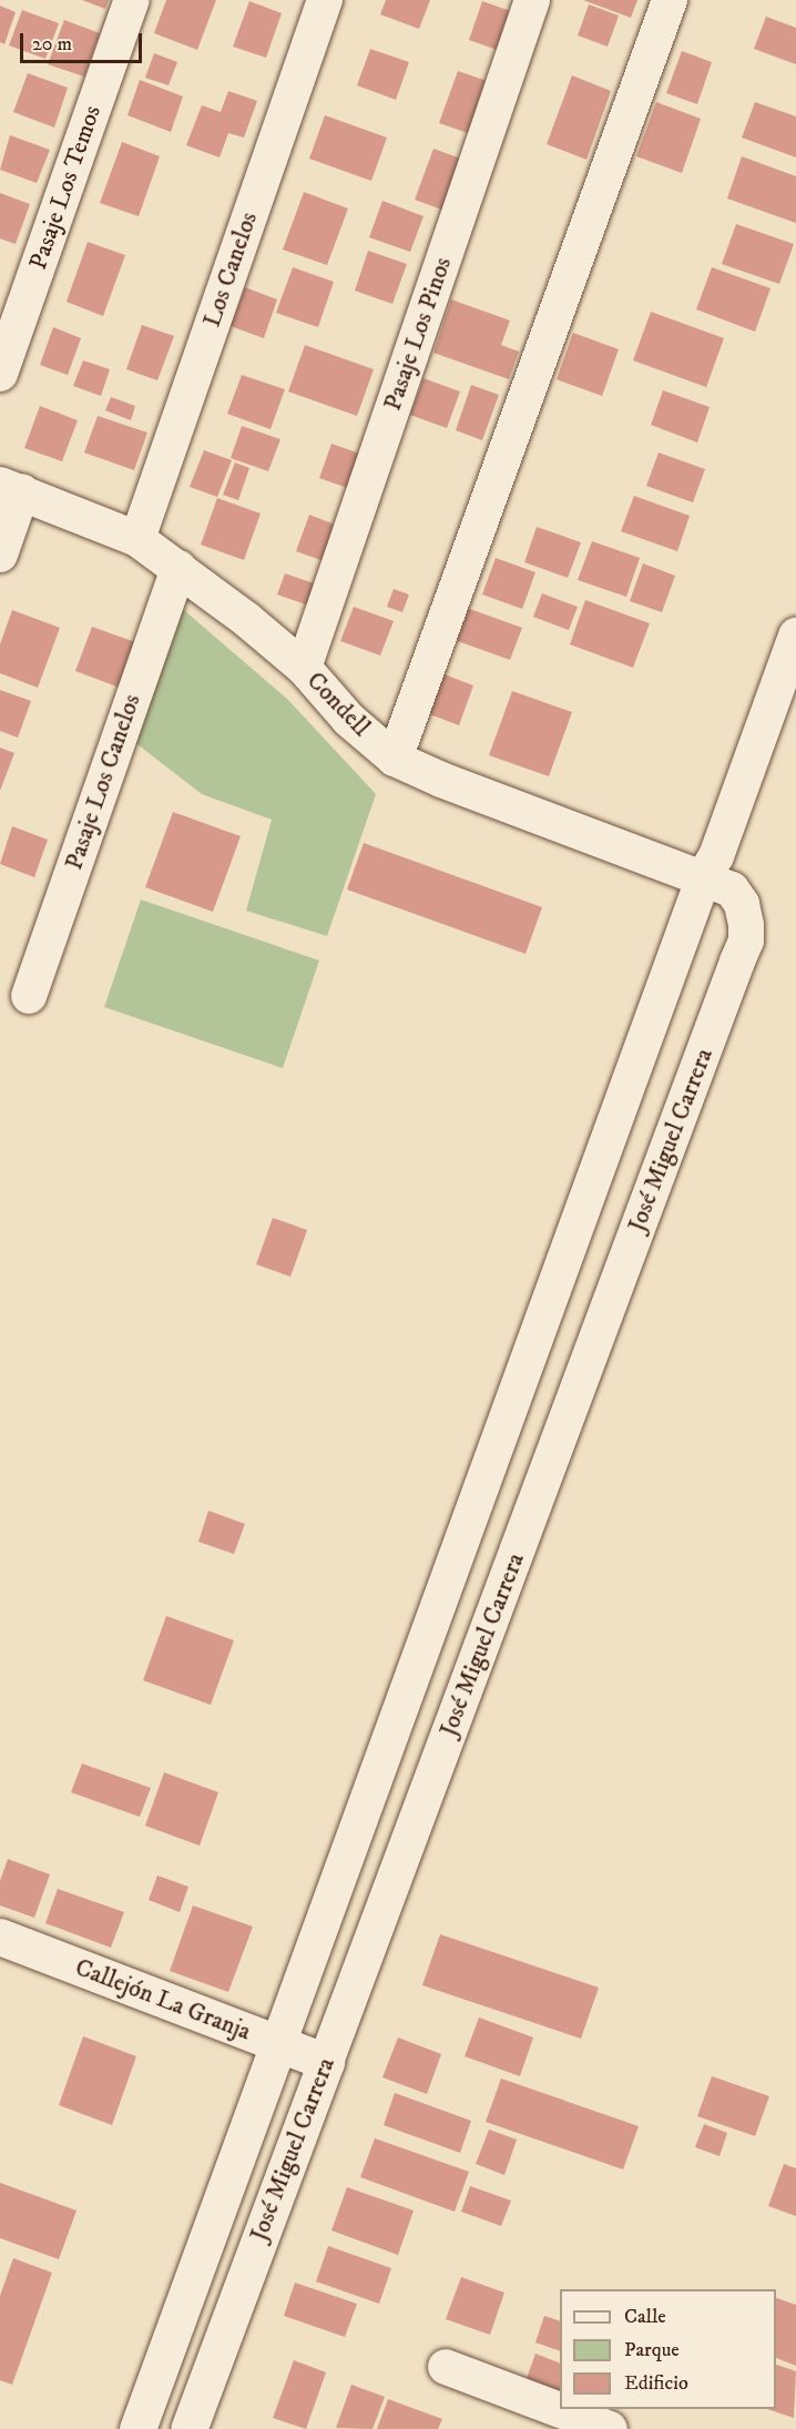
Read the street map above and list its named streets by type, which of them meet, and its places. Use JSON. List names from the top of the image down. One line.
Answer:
{"streets":{"street":["Pasaje Los Temos","Los Canelos","Pasaje Los Pinos","Condell","Pasaje Los Canelos","José Miguel Carrera","Callejón La Granja"]},"crossings":[["Los Canelos","Condell"],["Pasaje Los Pinos","Condell"],["Condell","Pasaje Los Canelos"],["Condell","José Miguel Carrera"],["José Miguel Carrera","Callejón La Granja"]],"legend":["Calle","Parque","Edificio"],"scale_bar":"20 m"}
